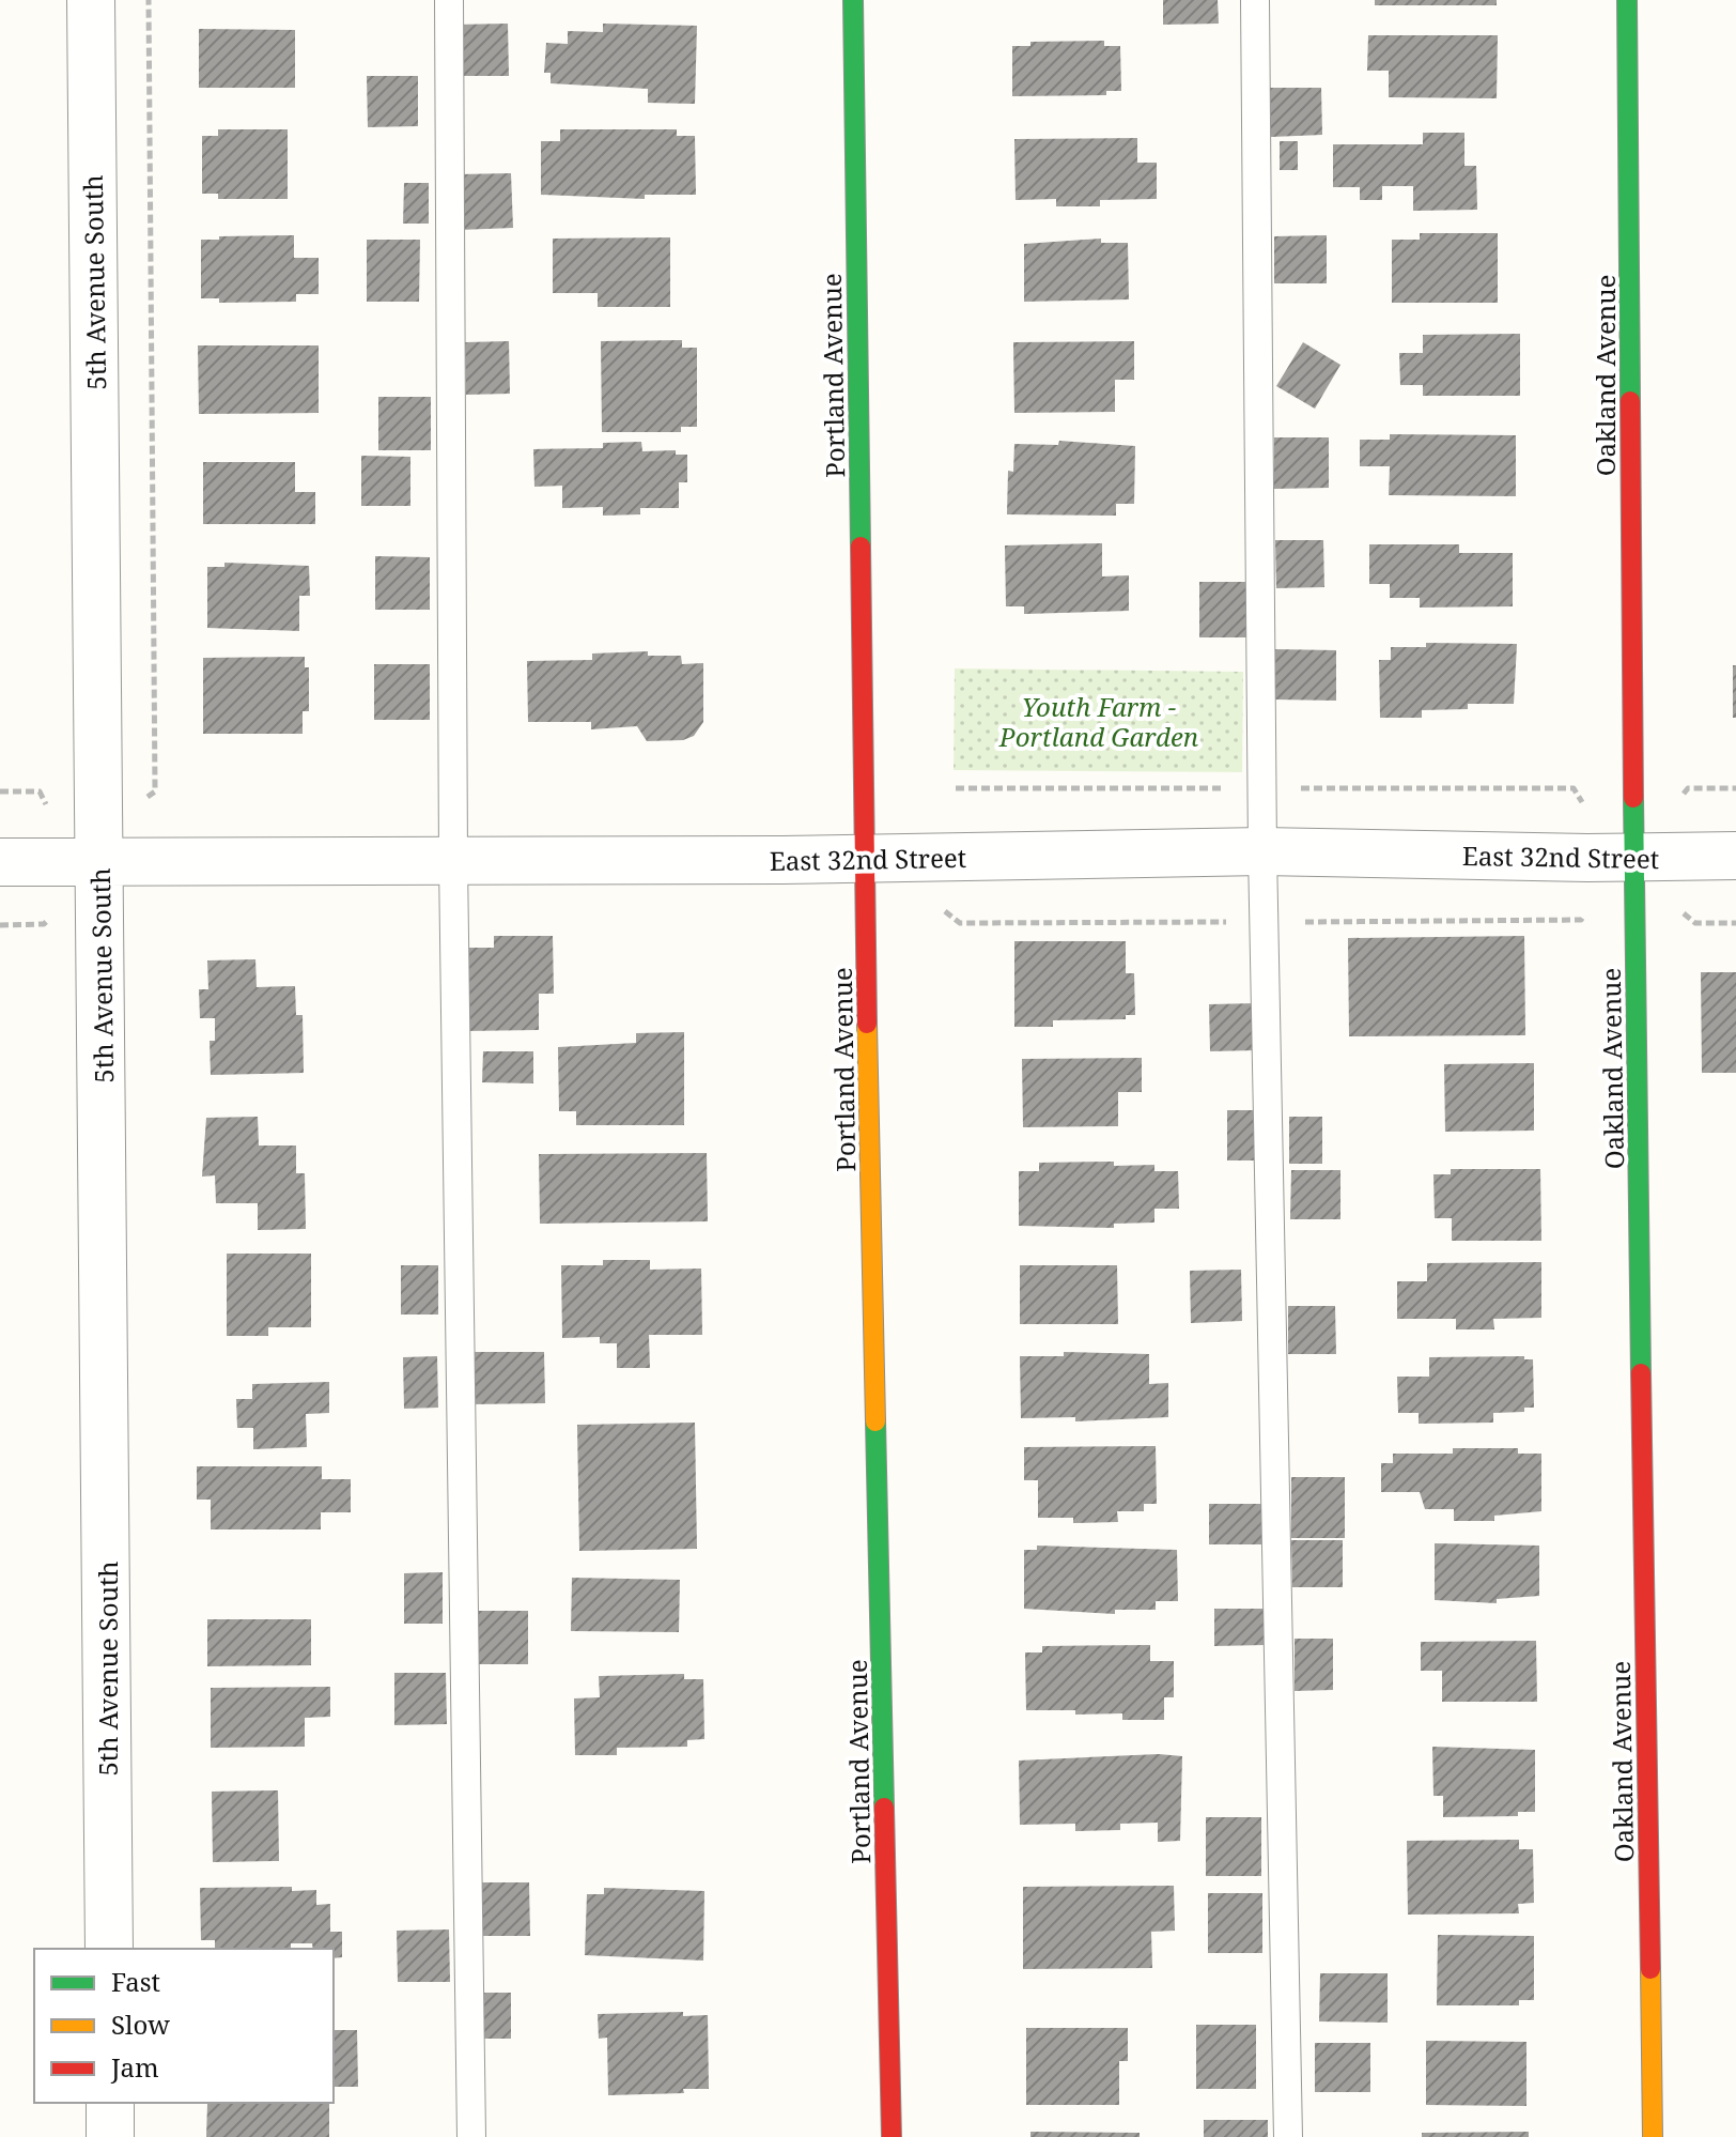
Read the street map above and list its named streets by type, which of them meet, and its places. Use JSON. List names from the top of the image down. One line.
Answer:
{"streets":{"street":["5th Avenue South","Portland Avenue","Oakland Avenue","East 32nd Street"]},"crossings":[["5th Avenue South","East 32nd Street"],["Portland Avenue","East 32nd Street"],["Oakland Avenue","East 32nd Street"]],"parks":["Youth Farm - Portland Garden"],"legend":["Fast","Slow","Jam"]}
